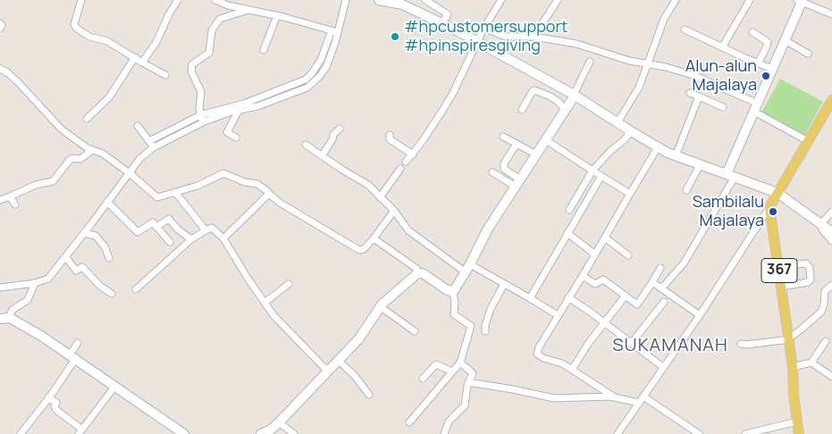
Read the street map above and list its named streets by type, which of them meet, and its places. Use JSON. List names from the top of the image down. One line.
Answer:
{"streets":{"main road":["367"]},"districts":["SUKAMANAH"],"places":["#hpcustomersupport #hpinspiresgiving","Alun-alun Majalaya","Sambilalu Majalaya"]}
